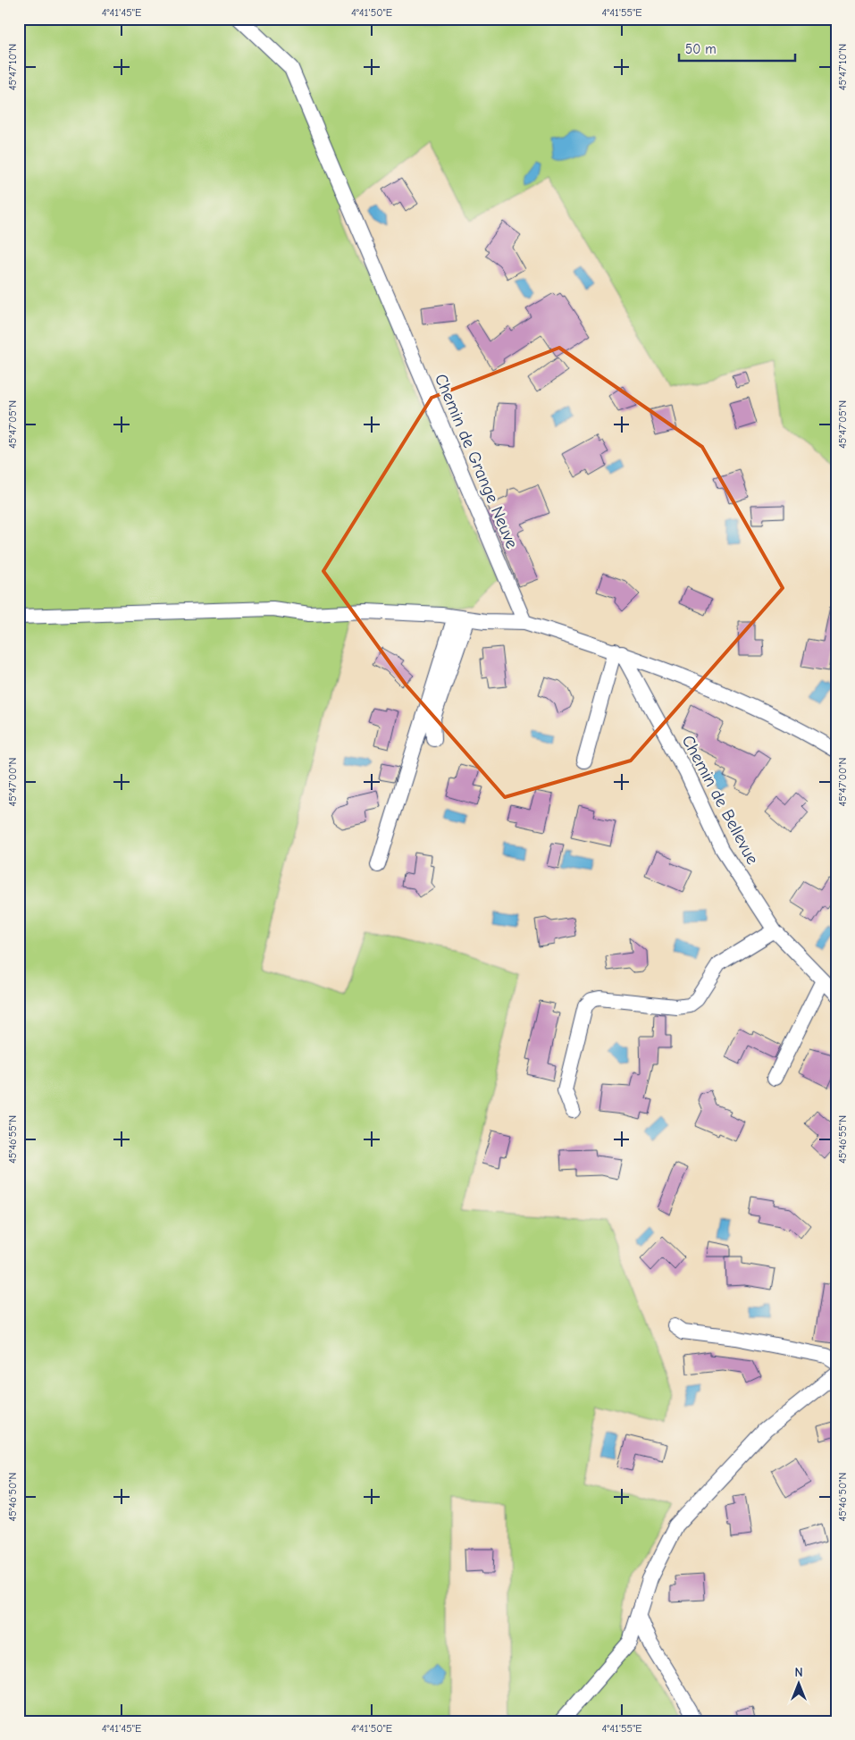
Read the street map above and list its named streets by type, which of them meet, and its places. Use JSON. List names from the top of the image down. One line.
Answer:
{"streets":{"street":["Chemin de Grange Neuve","Chemin de Bellevue"]},"scale_bar":"50 m","north":"top","coordinates":["4°41'45\"E","4°41'50\"E","4°41'55\"E","45°47'10\"N","45°47'05\"N","45°47'00\"N","45°46'55\"N","45°46'50\"N"]}
